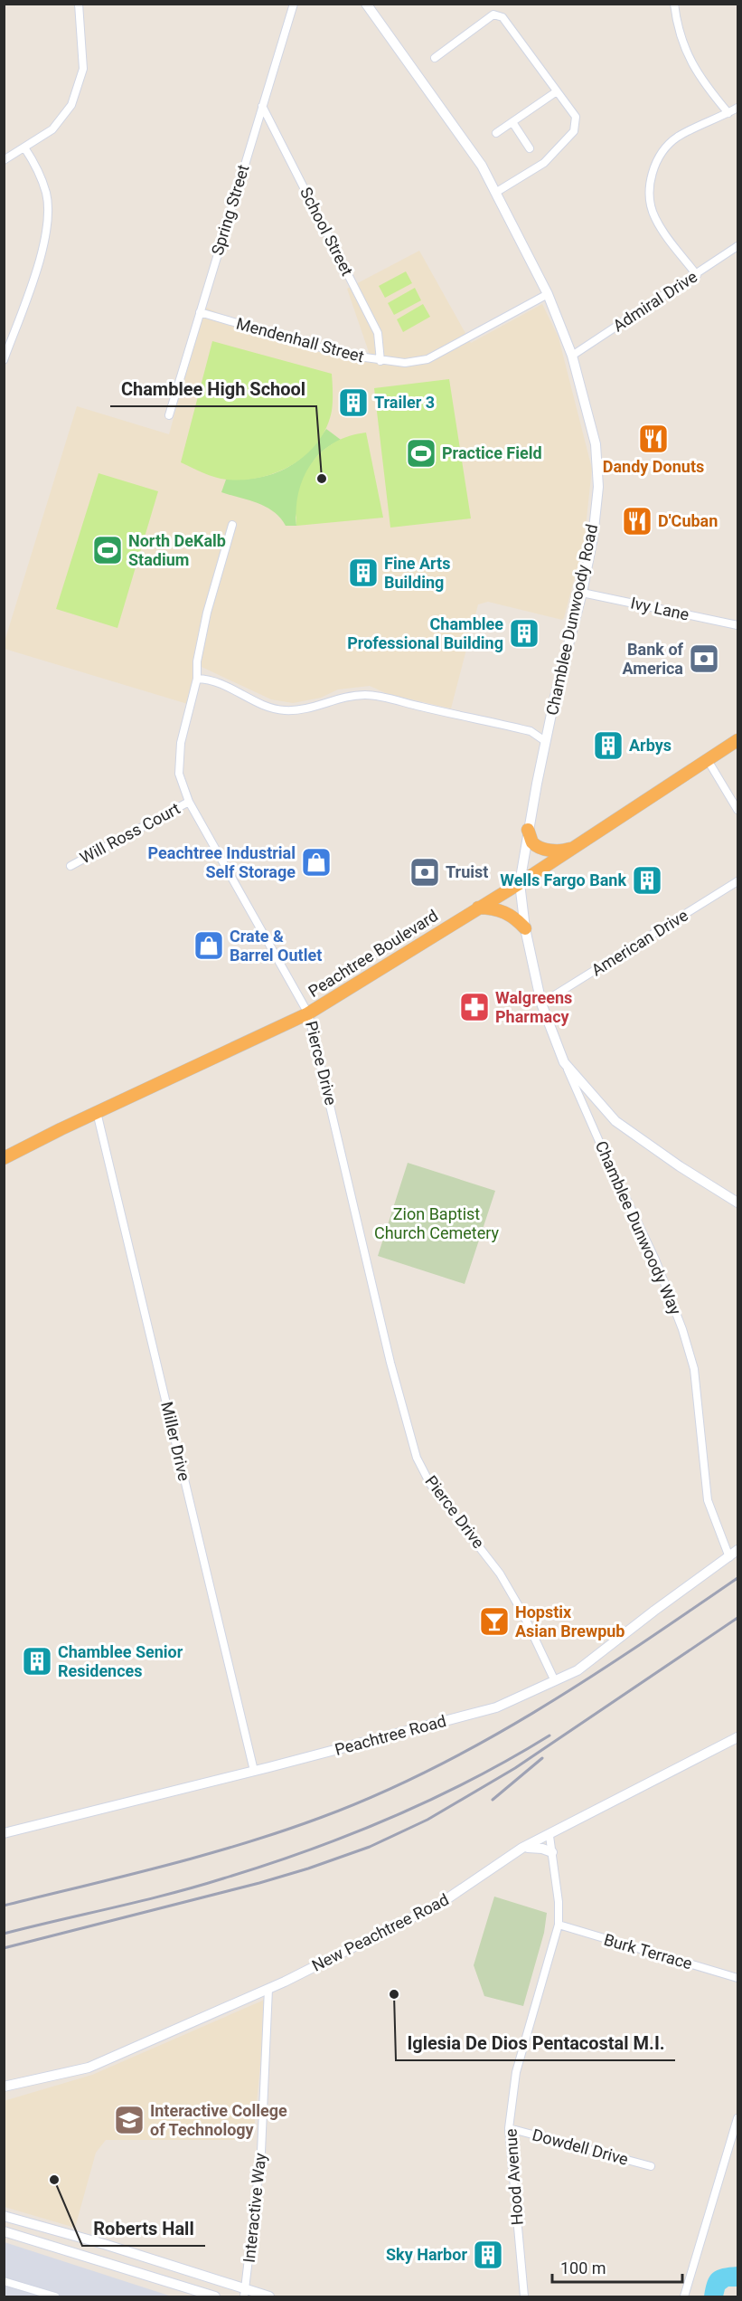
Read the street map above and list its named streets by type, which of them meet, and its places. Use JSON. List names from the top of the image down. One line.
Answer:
{"streets":{"highway":["Peachtree Boulevard"],"street":["Spring Street","School Street","Admiral Drive","Mendenhall Street","Ivy Lane","Chamblee Dunwoody Road","Will Ross Court","American Drive","Pierce Drive","Chamblee Dunwoody Way","Miller Drive","Peachtree Road","New Peachtree Road","Burk Terrace","Dowdell Drive","Hood Avenue","Interactive Way"]},"crossings":[["Spring Street","School Street"],["Spring Street","Mendenhall Street"],["School Street","Mendenhall Street"],["Admiral Drive","Chamblee Dunwoody Road"],["Mendenhall Street","Chamblee Dunwoody Road"],["Ivy Lane","Chamblee Dunwoody Road"],["Chamblee Dunwoody Road","American Drive"],["Chamblee Dunwoody Road","Peachtree Boulevard"],["Chamblee Dunwoody Road","Chamblee Dunwoody Way"],["Will Ross Court","Pierce Drive"],["Peachtree Boulevard","Pierce Drive"],["Peachtree Boulevard","Miller Drive"],["Pierce Drive","Peachtree Road"],["Chamblee Dunwoody Way","Peachtree Road"],["Miller Drive","Peachtree Road"],["New Peachtree Road","Hood Avenue"],["New Peachtree Road","Interactive Way"],["Burk Terrace","Hood Avenue"],["Dowdell Drive","Hood Avenue"]],"parks":["Zion Baptist Church Cemetery"],"places":{"building":["Trailer 3","Fine Arts Building","Chamblee Professional Building","Arbys","Wells Fargo Bank","Chamblee Senior Residences","Sky Harbor"],"restaurant":["Dandy Donuts","D'Cuban"],"sports":["Practice Field","North DeKalb Stadium"],"other":["Chamblee High School","Iglesia De Dios Pentacostal M.I.","Roberts Hall"],"bank":["Bank of America","Truist"],"shop":["Peachtree Industrial Self Storage","Crate & Barrel Outlet"],"pharmacy":["Walgreens Pharmacy"],"bar":["Hopstix Asian Brewpub"],"school or university":["Interactive College of Technology"]},"scale_bar":"100 m"}
